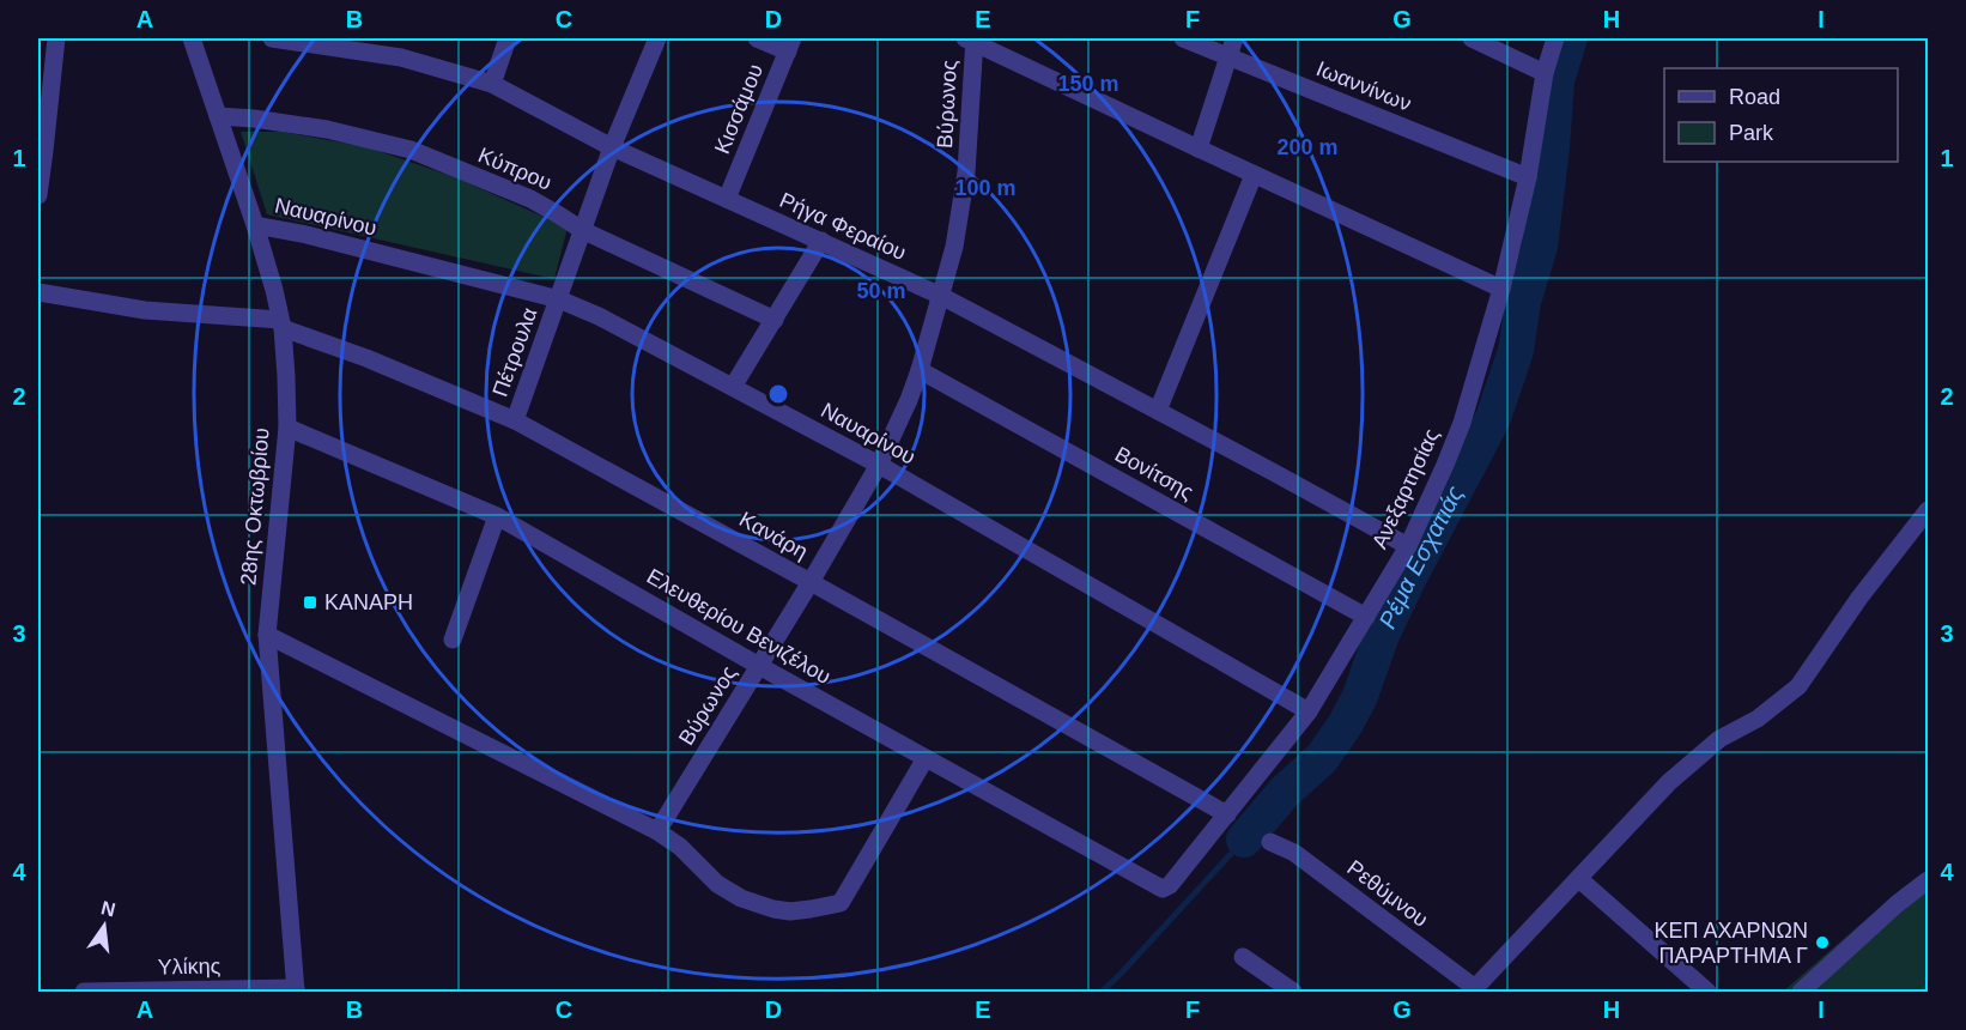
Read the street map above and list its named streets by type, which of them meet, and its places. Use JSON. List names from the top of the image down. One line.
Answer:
{"streets":{"street":["Ιωαννίνων","Βύρωνος","Κισσάμου","Κύπρου","Ναυαρίνου","Ρήγα Φεραίου","Πέτρουλα","Βονίτσης","Ανεξαρτησίας","28ης Οκτωβρίου","Κανάρη","Ελευθερίου Βενιζέλου","Ρεθύμνου","Υλίκης"]},"crossings":[["Ιωαννίνων","Ανεξαρτησίας"],["Βύρωνος","Ναυαρίνου"],["Βύρωνος","Ρήγα Φεραίου"],["Βύρωνος","Βονίτσης"],["Βύρωνος","Κανάρη"],["Βύρωνος","Ελευθερίου Βενιζέλου"],["Κισσάμου","Ρήγα Φεραίου"],["Κύπρου","Πέτρουλα"],["Κύπρου","28ης Οκτωβρίου"],["Ναυαρίνου","Πέτρουλα"],["Ναυαρίνου","Ανεξαρτησίας"],["Ναυαρίνου","28ης Οκτωβρίου"],["Ρήγα Φεραίου","Πέτρουλα"],["Ρήγα Φεραίου","Ανεξαρτησίας"],["Πέτρουλα","Κανάρη"],["Βονίτσης","Ανεξαρτησίας"],["Ανεξαρτησίας","Κανάρη"],["Ανεξαρτησίας","Ελευθερίου Βενιζέλου"],["28ης Οκτωβρίου","Κανάρη"],["28ης Οκτωβρίου","Ελευθερίου Βενιζέλου"],["28ης Οκτωβρίου","Υλίκης"]],"water":["Ρέμα Εσχατιάς"],"places":{"transit":["ΚΑΝΑΡΗ"],"other":["ΚΕΠ ΑΧΑΡΝΩΝ ΠΑΡΑΡΤΗΜΑ Γ"]},"legend":["Road","Park"],"north":"top","grid":{"columns":["A","B","C","D","E","F","G","H","I"],"rows":["1","2","3","4"]},"rings":["150 m","200 m","100 m","50 m"]}
